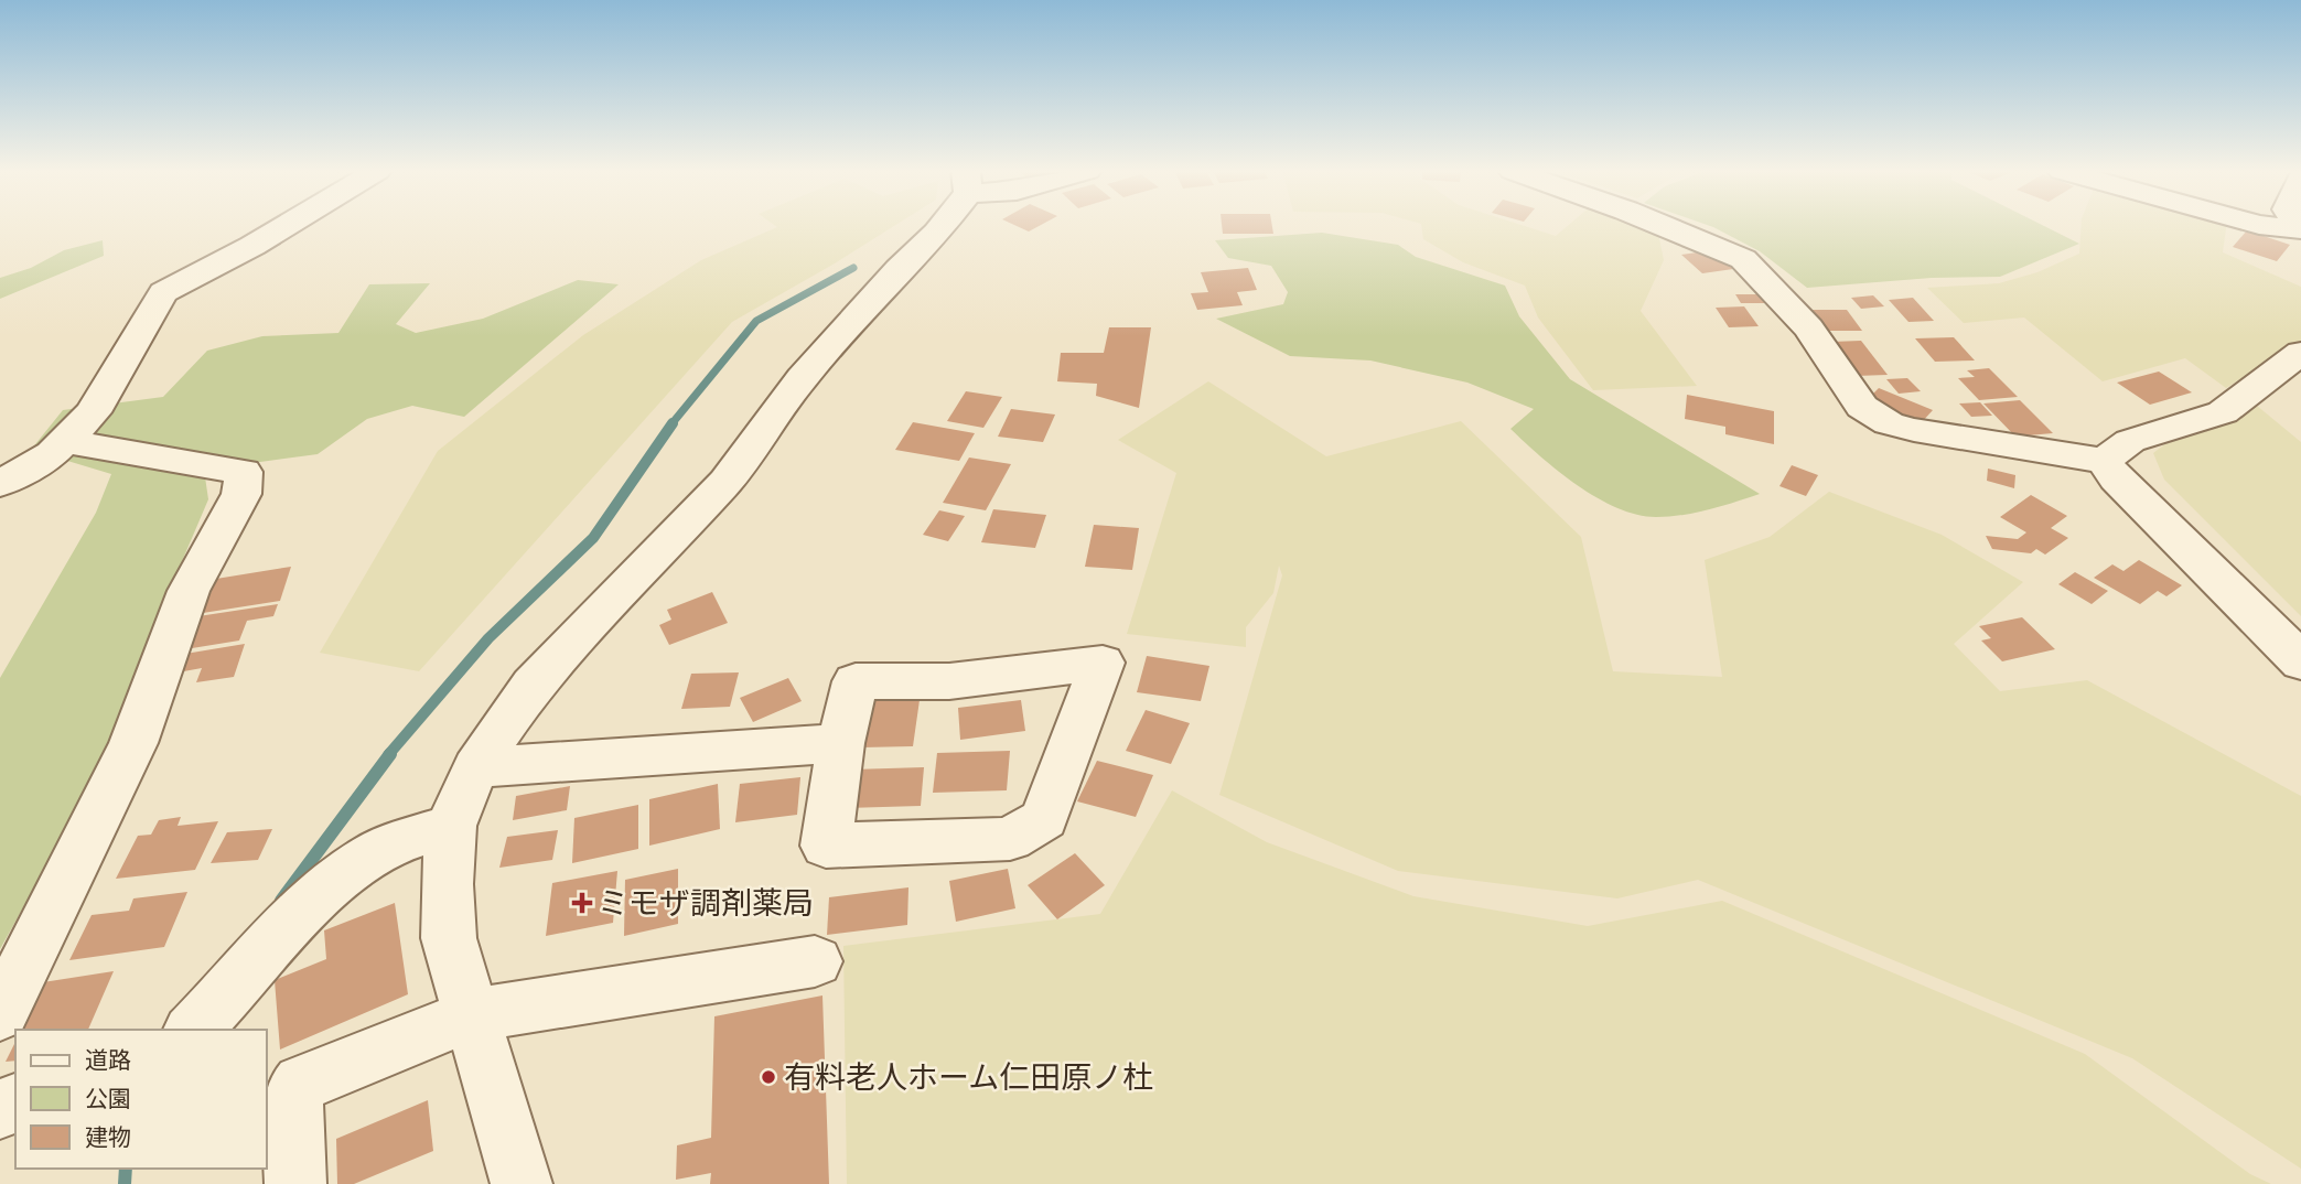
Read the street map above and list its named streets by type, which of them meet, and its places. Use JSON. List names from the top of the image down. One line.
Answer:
{"places":{"health":["ミモザ調剤薬局"],"other":["有料老人ホーム仁田原ノ杜"]},"legend":["道路","公園","建物"]}
